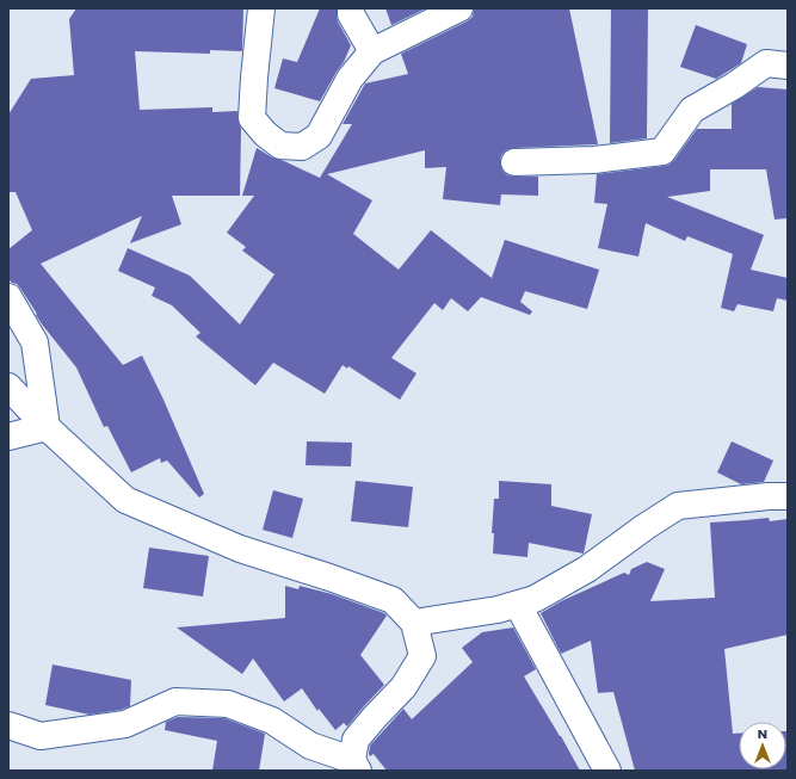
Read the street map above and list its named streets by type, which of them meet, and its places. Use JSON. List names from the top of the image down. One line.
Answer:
{"north":"top"}
